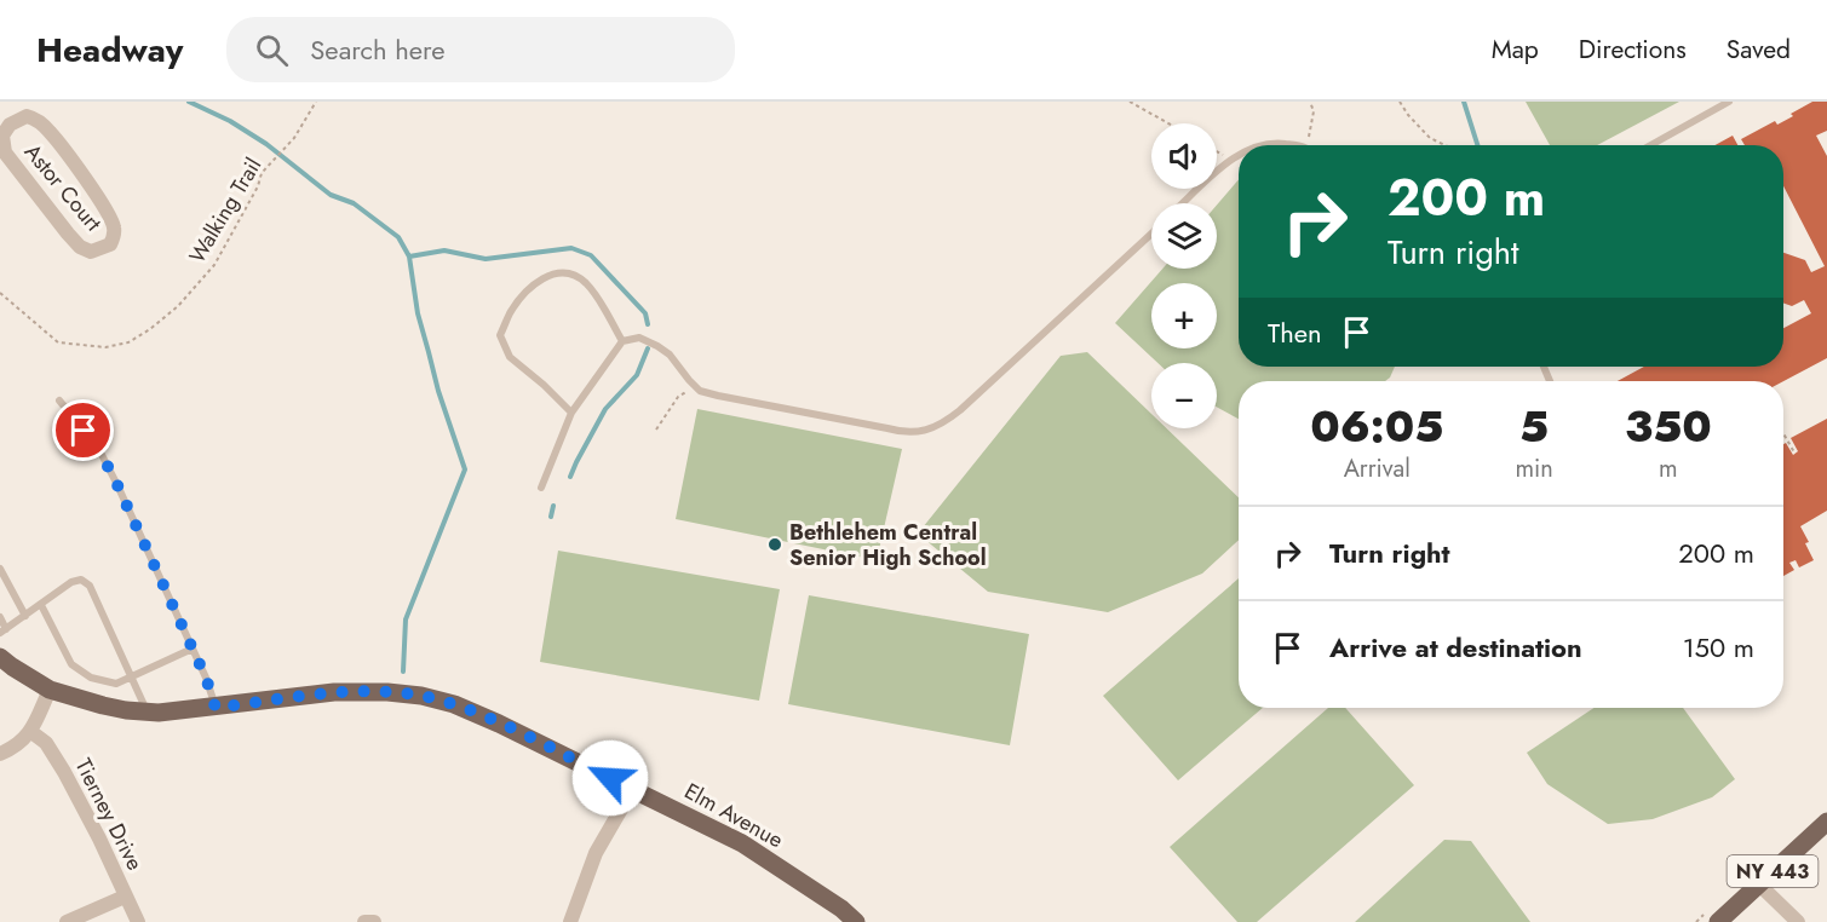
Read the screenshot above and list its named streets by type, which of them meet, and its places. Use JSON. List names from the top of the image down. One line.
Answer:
{"streets":{"main road":["Elm Avenue","NY 443"],"street":["Astor Court","Tierney Drive"],"path":["Walking Trail"]},"places":["Bethlehem Central Senior High School"],"page":{"header":"Headway","search":"Search here","nav":["Map","Directions","Saved"],"map_buttons":["+","−"],"turn":["200 m","Turn right"],"then":"Then","eta":["06:05","Arrival","5","min","350","m"],"list":[{"name":"Turn right","value":"200 m"},{"name":"Arrive at destination","value":"150 m"}]}}
